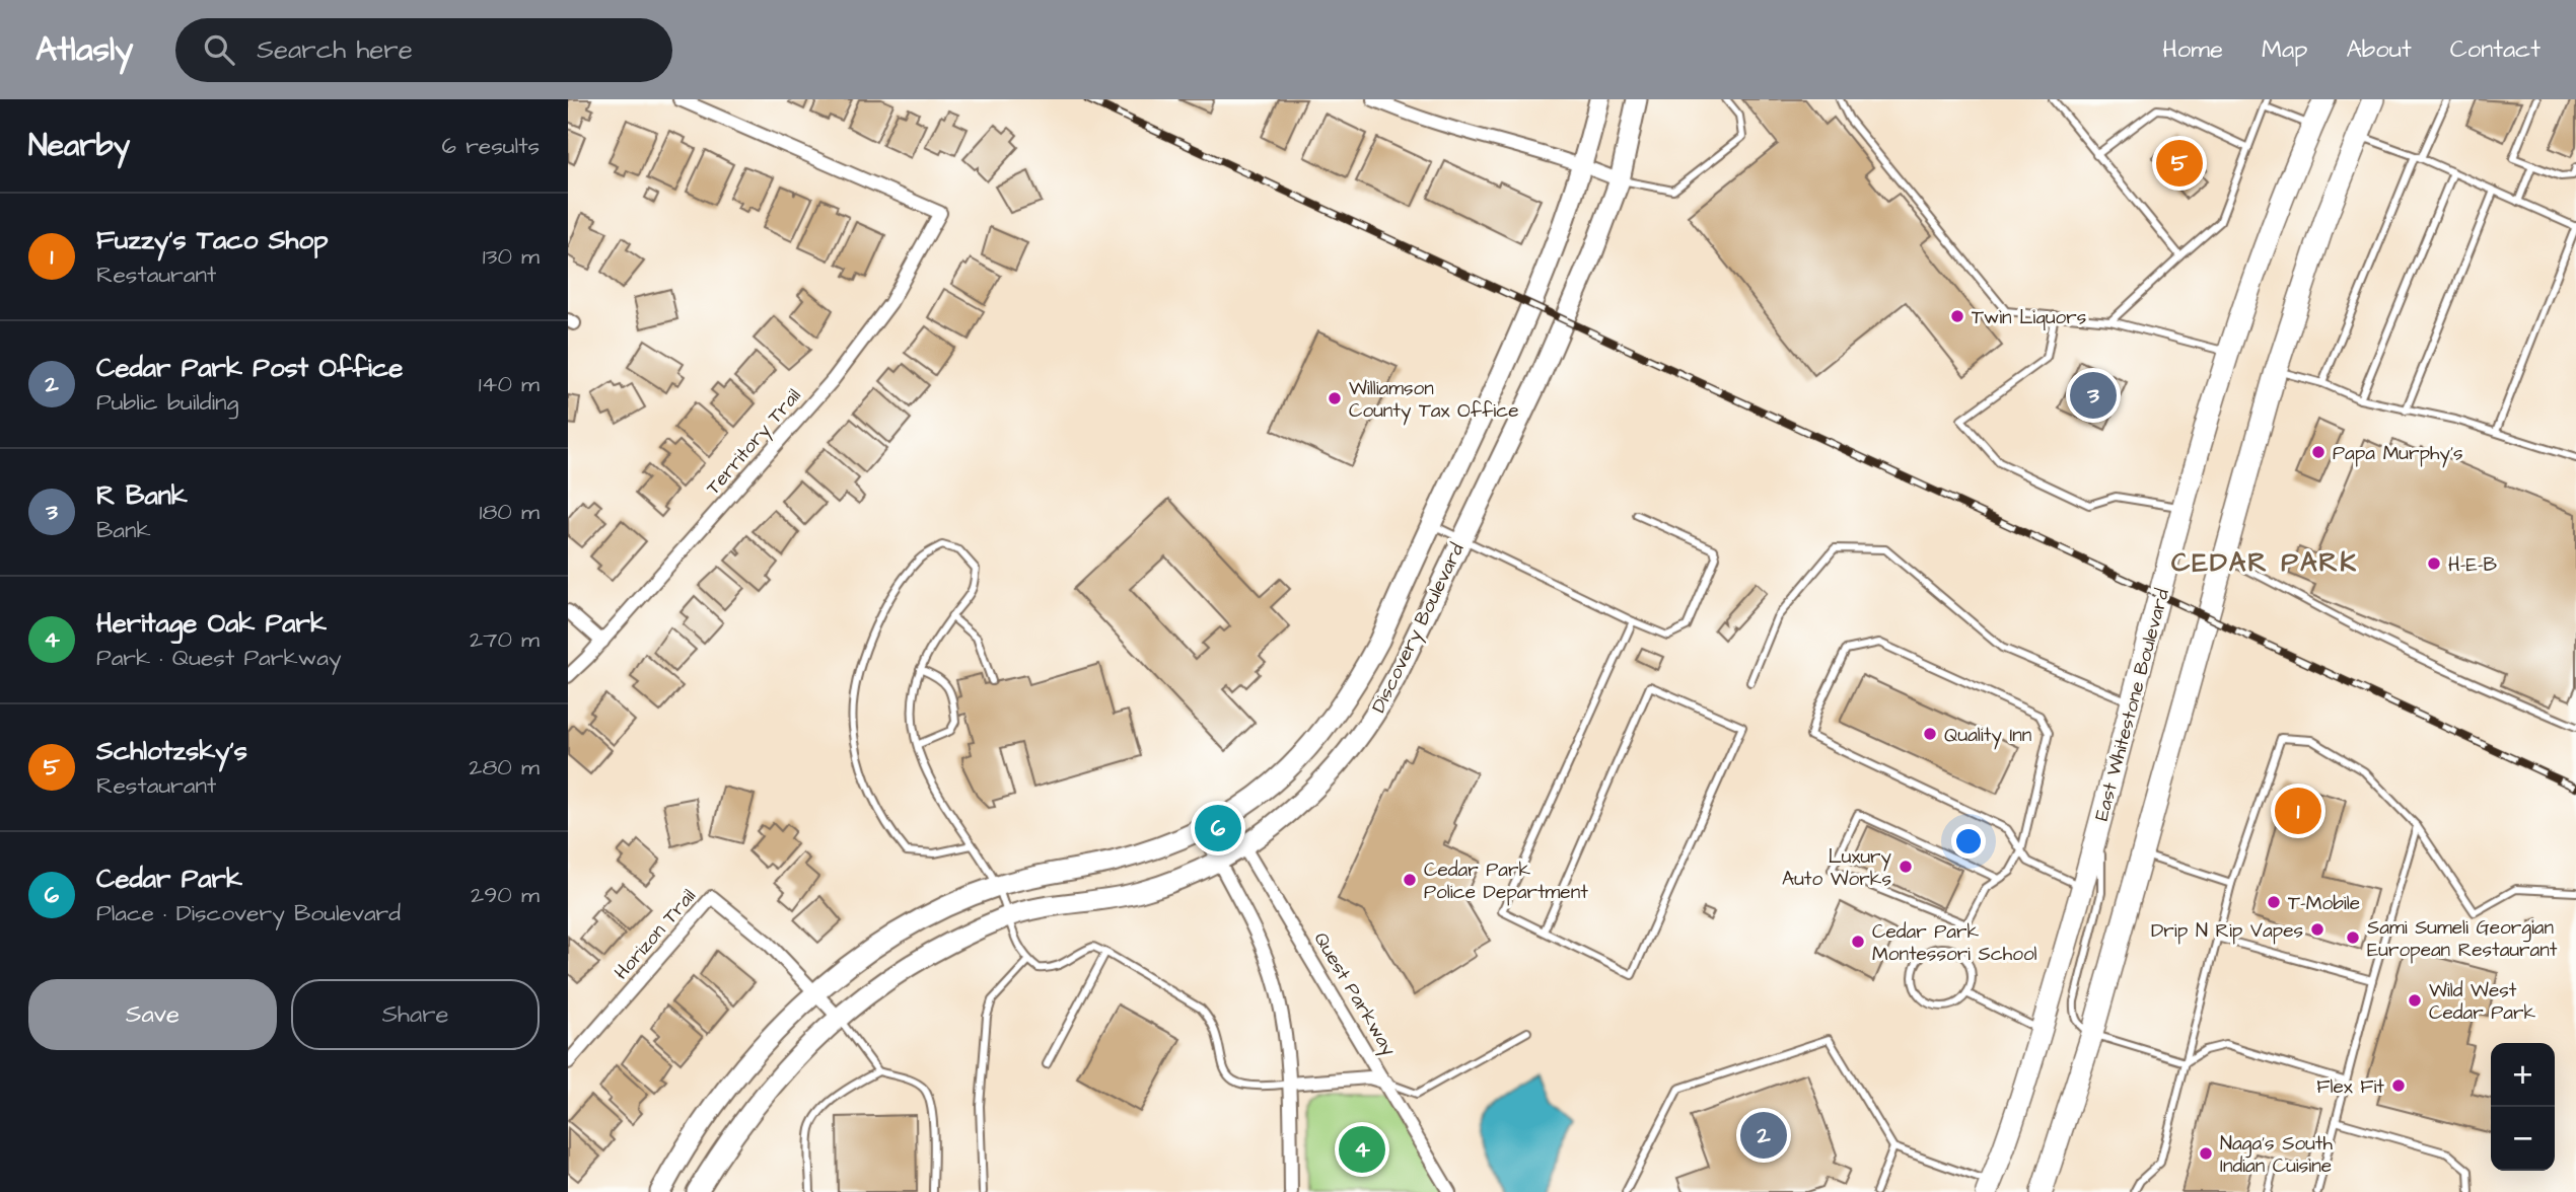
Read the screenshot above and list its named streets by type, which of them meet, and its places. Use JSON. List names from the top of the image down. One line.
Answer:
{"streets":{"main road":["East Whitestone Boulevard"],"street":["Territory Trail","Discovery Boulevard","Horizon Trail","Quest Parkway"]},"crossings":[["Discovery Boulevard","Horizon Trail"],["Discovery Boulevard","Quest Parkway"]],"districts":["CEDAR PARK"],"places":["Twin Liquors","Williamson County Tax Office","Papa Murphy's","H-E-B","Quality Inn","Luxury Auto Works","Cedar Park Police Department","T-Mobile","Drip N Rip Vapes","Sami Sumeli Georgian European Restaurant","Cedar Park Montessori School","Wild West Cedar Park","Flex Fit","Naga's South Indian Cuisine"],"page":{"header":"Atlasly","search":"Search here","nav":["Home","Map","About","Contact"],"heading":["Nearby","6 results"],"pins":["5","3","1","6","2","4"],"list":[{"mark":"1","name":"Fuzzy's Taco Shop","note":"Restaurant","value":"130 m"},{"mark":"2","name":"Cedar Park Post Office","note":"Public building","value":"140 m"},{"mark":"3","name":"R Bank","note":"Bank","value":"180 m"},{"mark":"4","name":"Heritage Oak Park","note":"Park · Quest Parkway","value":"270 m"},{"mark":"5","name":"Schlotzsky's","note":"Restaurant","value":"280 m"},{"mark":"6","name":"Cedar Park","note":"Place · Discovery Boulevard","value":"290 m"}],"buttons":["Save","Share"],"map_buttons":["+","−"]}}
